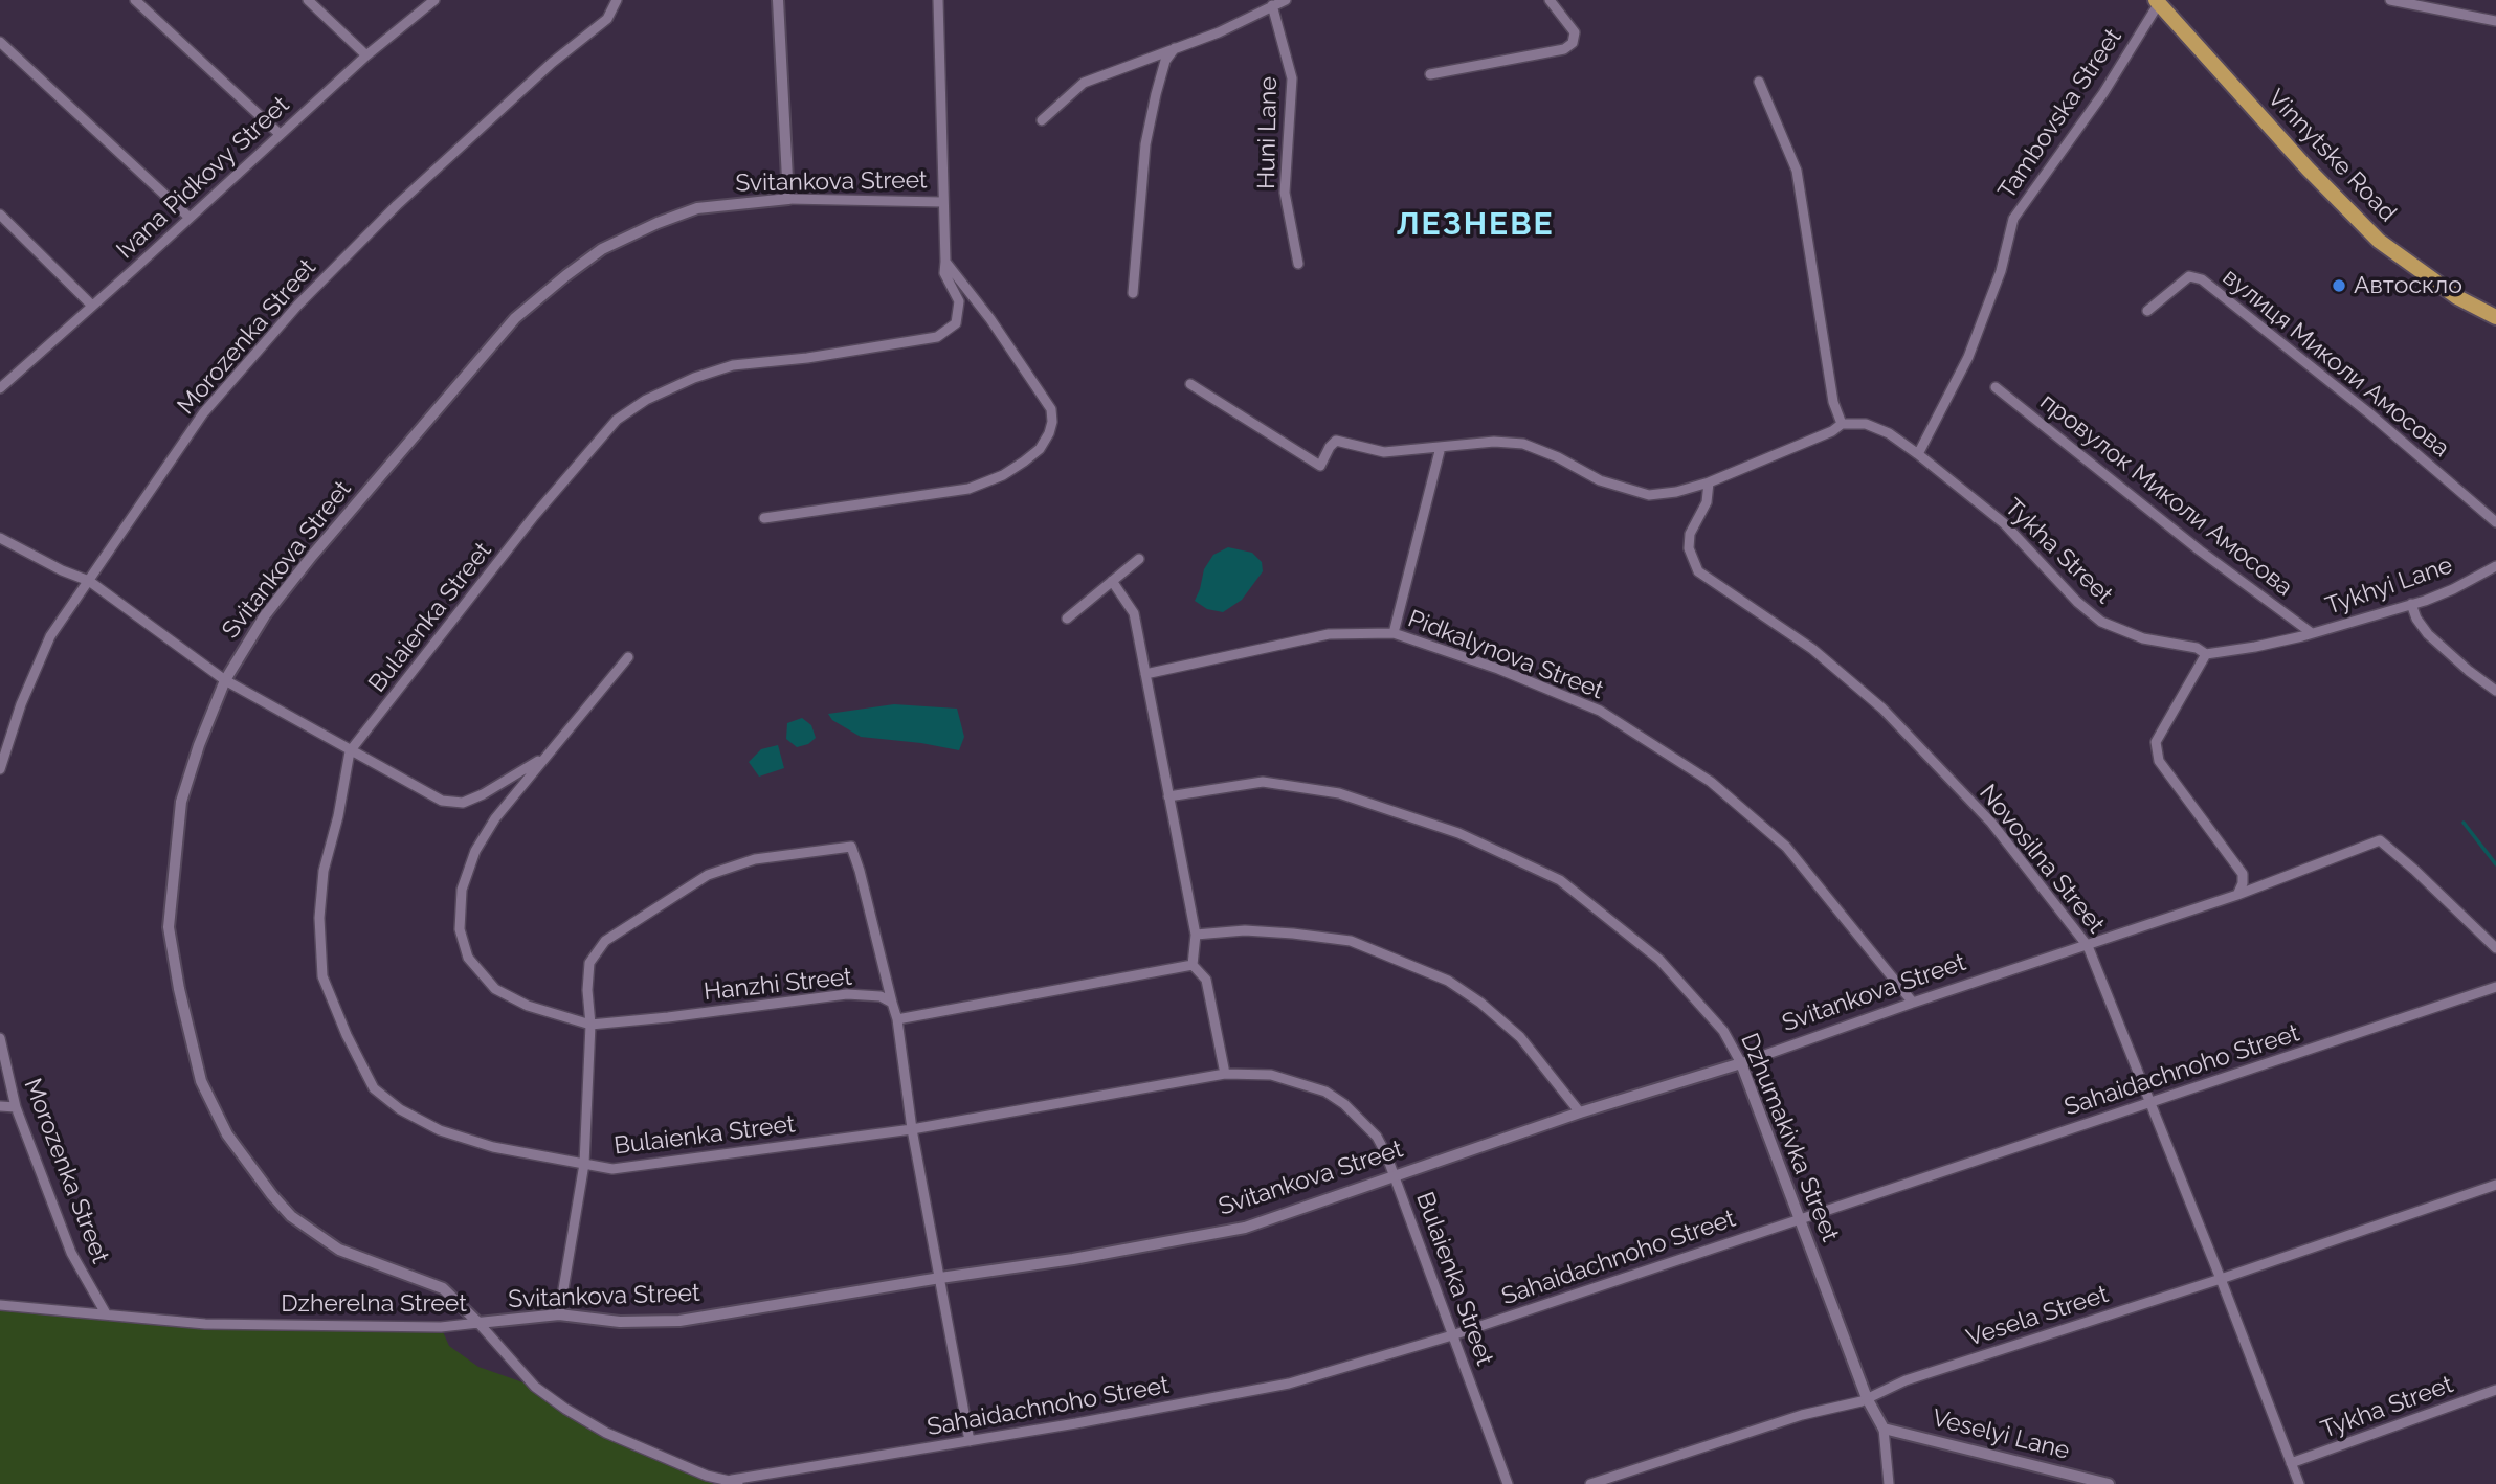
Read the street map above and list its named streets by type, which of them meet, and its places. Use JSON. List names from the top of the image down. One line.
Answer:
{"streets":{"main road":["Vinnytske Road"],"street":["Tambovska Street","Huni Lane","Ivana Pidkovy Street","Svitankova Street","Morozenka Street","вулиця Миколи Амосова","провулок Миколи Амосова","Tykha Street","Tykhyi Lane","Bulaienka Street","Pidkalynova Street","Novosilna Street","Hanzhi Street","Sahaidachnoho Street","Dzhumakivka Street","Dzherelna Street","Vesela Street","Veselyi Lane"]},"crossings":[["Tambovska Street","Vinnytske Road"],["Tambovska Street","Tykha Street"],["Svitankova Street","Bulaienka Street"],["Svitankova Street","Pidkalynova Street"],["Svitankova Street","Novosilna Street"],["Svitankova Street","Dzhumakivka Street"],["Svitankova Street","Dzherelna Street"],["Morozenka Street","Dzherelna Street"],["провулок Миколи Амосова","Tykhyi Lane"],["Tykha Street","Tykhyi Lane"],["Tykha Street","Novosilna Street"],["Bulaienka Street","Sahaidachnoho Street"],["Novosilna Street","Sahaidachnoho Street"],["Novosilna Street","Vesela Street"],["Sahaidachnoho Street","Dzhumakivka Street"],["Sahaidachnoho Street","Dzherelna Street"],["Dzhumakivka Street","Vesela Street"],["Dzhumakivka Street","Veselyi Lane"]],"districts":["ЛЕЗНЕВЕ"],"places":["Автоскло"]}
